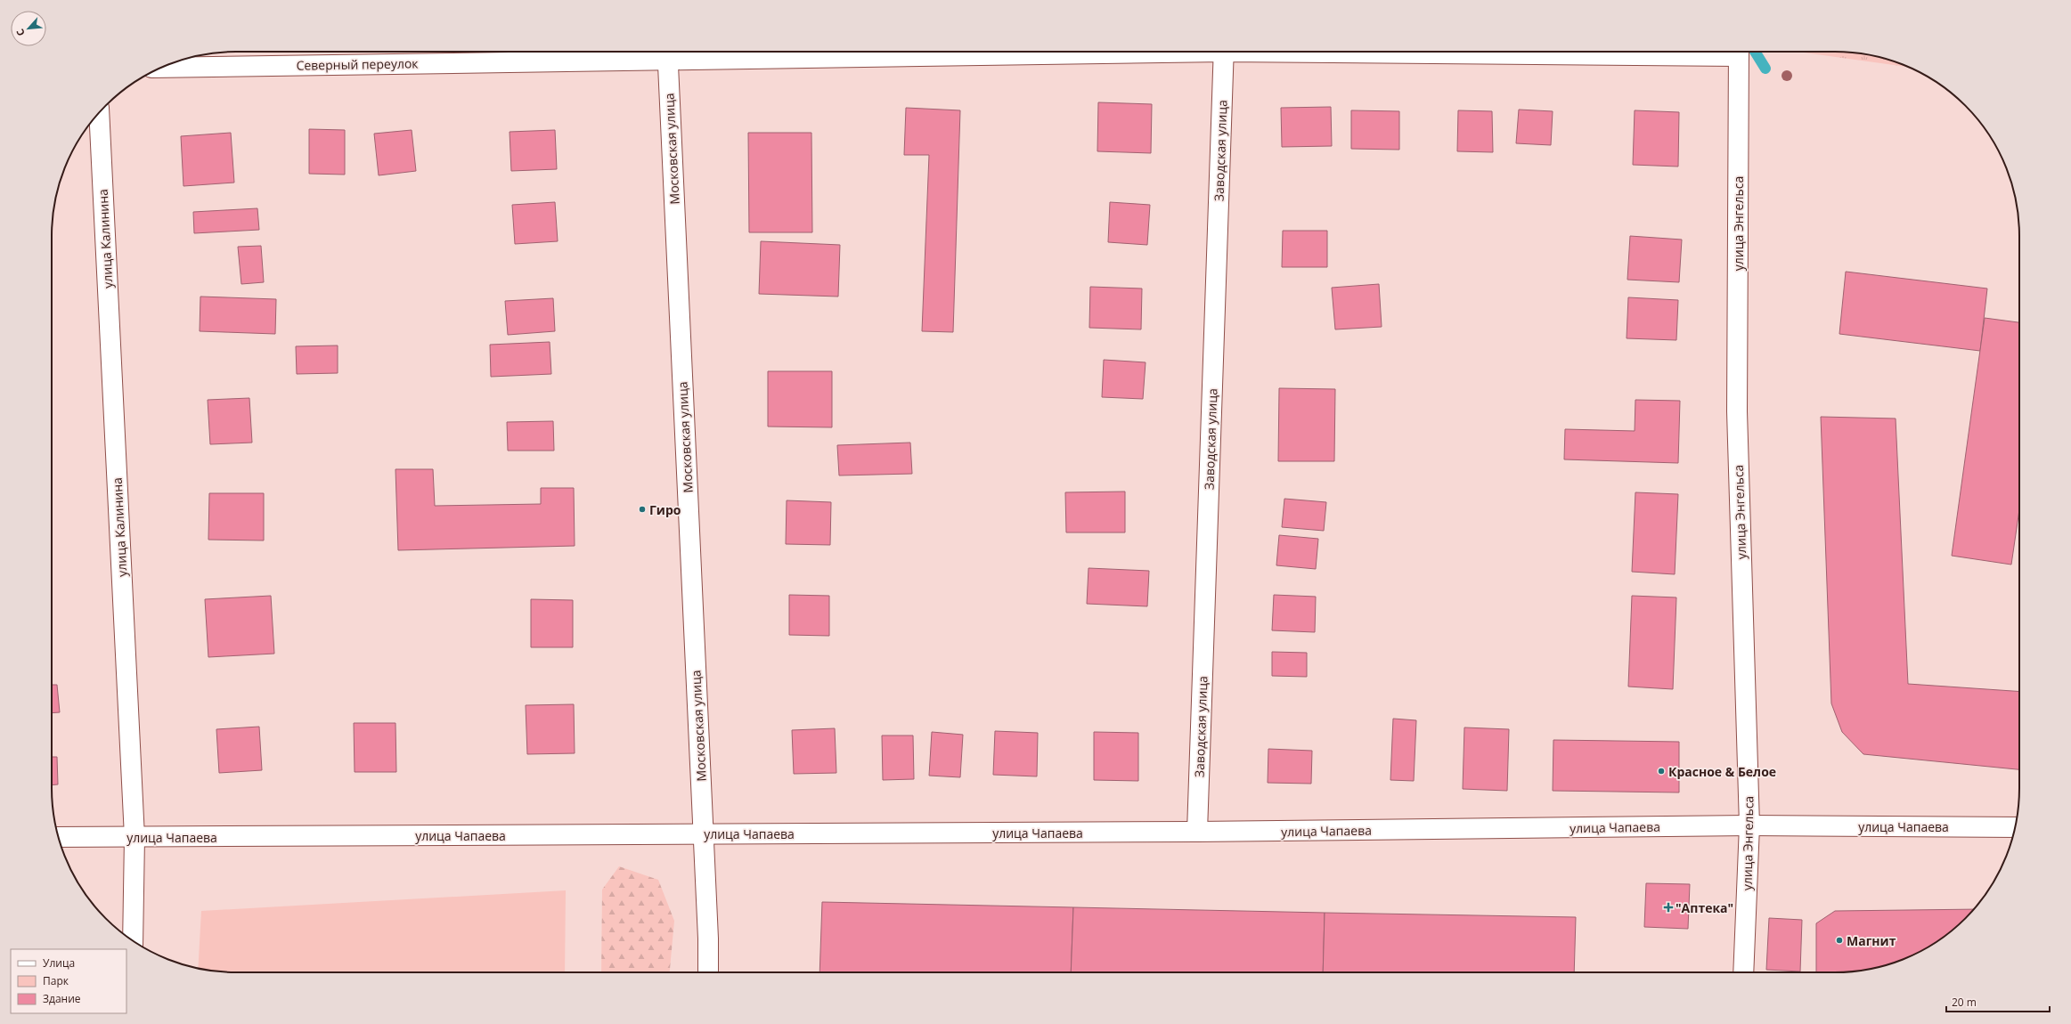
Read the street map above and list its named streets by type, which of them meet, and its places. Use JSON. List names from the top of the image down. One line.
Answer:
{"streets":{"street":["Северный переулок","Московская улица","Заводская улица","улица Энгельса","улица Калинина","улица Чапаева"]},"crossings":[["Северный переулок","Московская улица"],["Московская улица","улица Чапаева"],["Заводская улица","улица Чапаева"],["улица Энгельса","улица Чапаева"],["улица Калинина","улица Чапаева"]],"places":{"other":["Гиро","Красное & Белое","Магнит"],"health":["\"Аптека\""]},"legend":["Улица","Парк","Здание"],"scale_bar":"20 m","north":"bottom left"}
